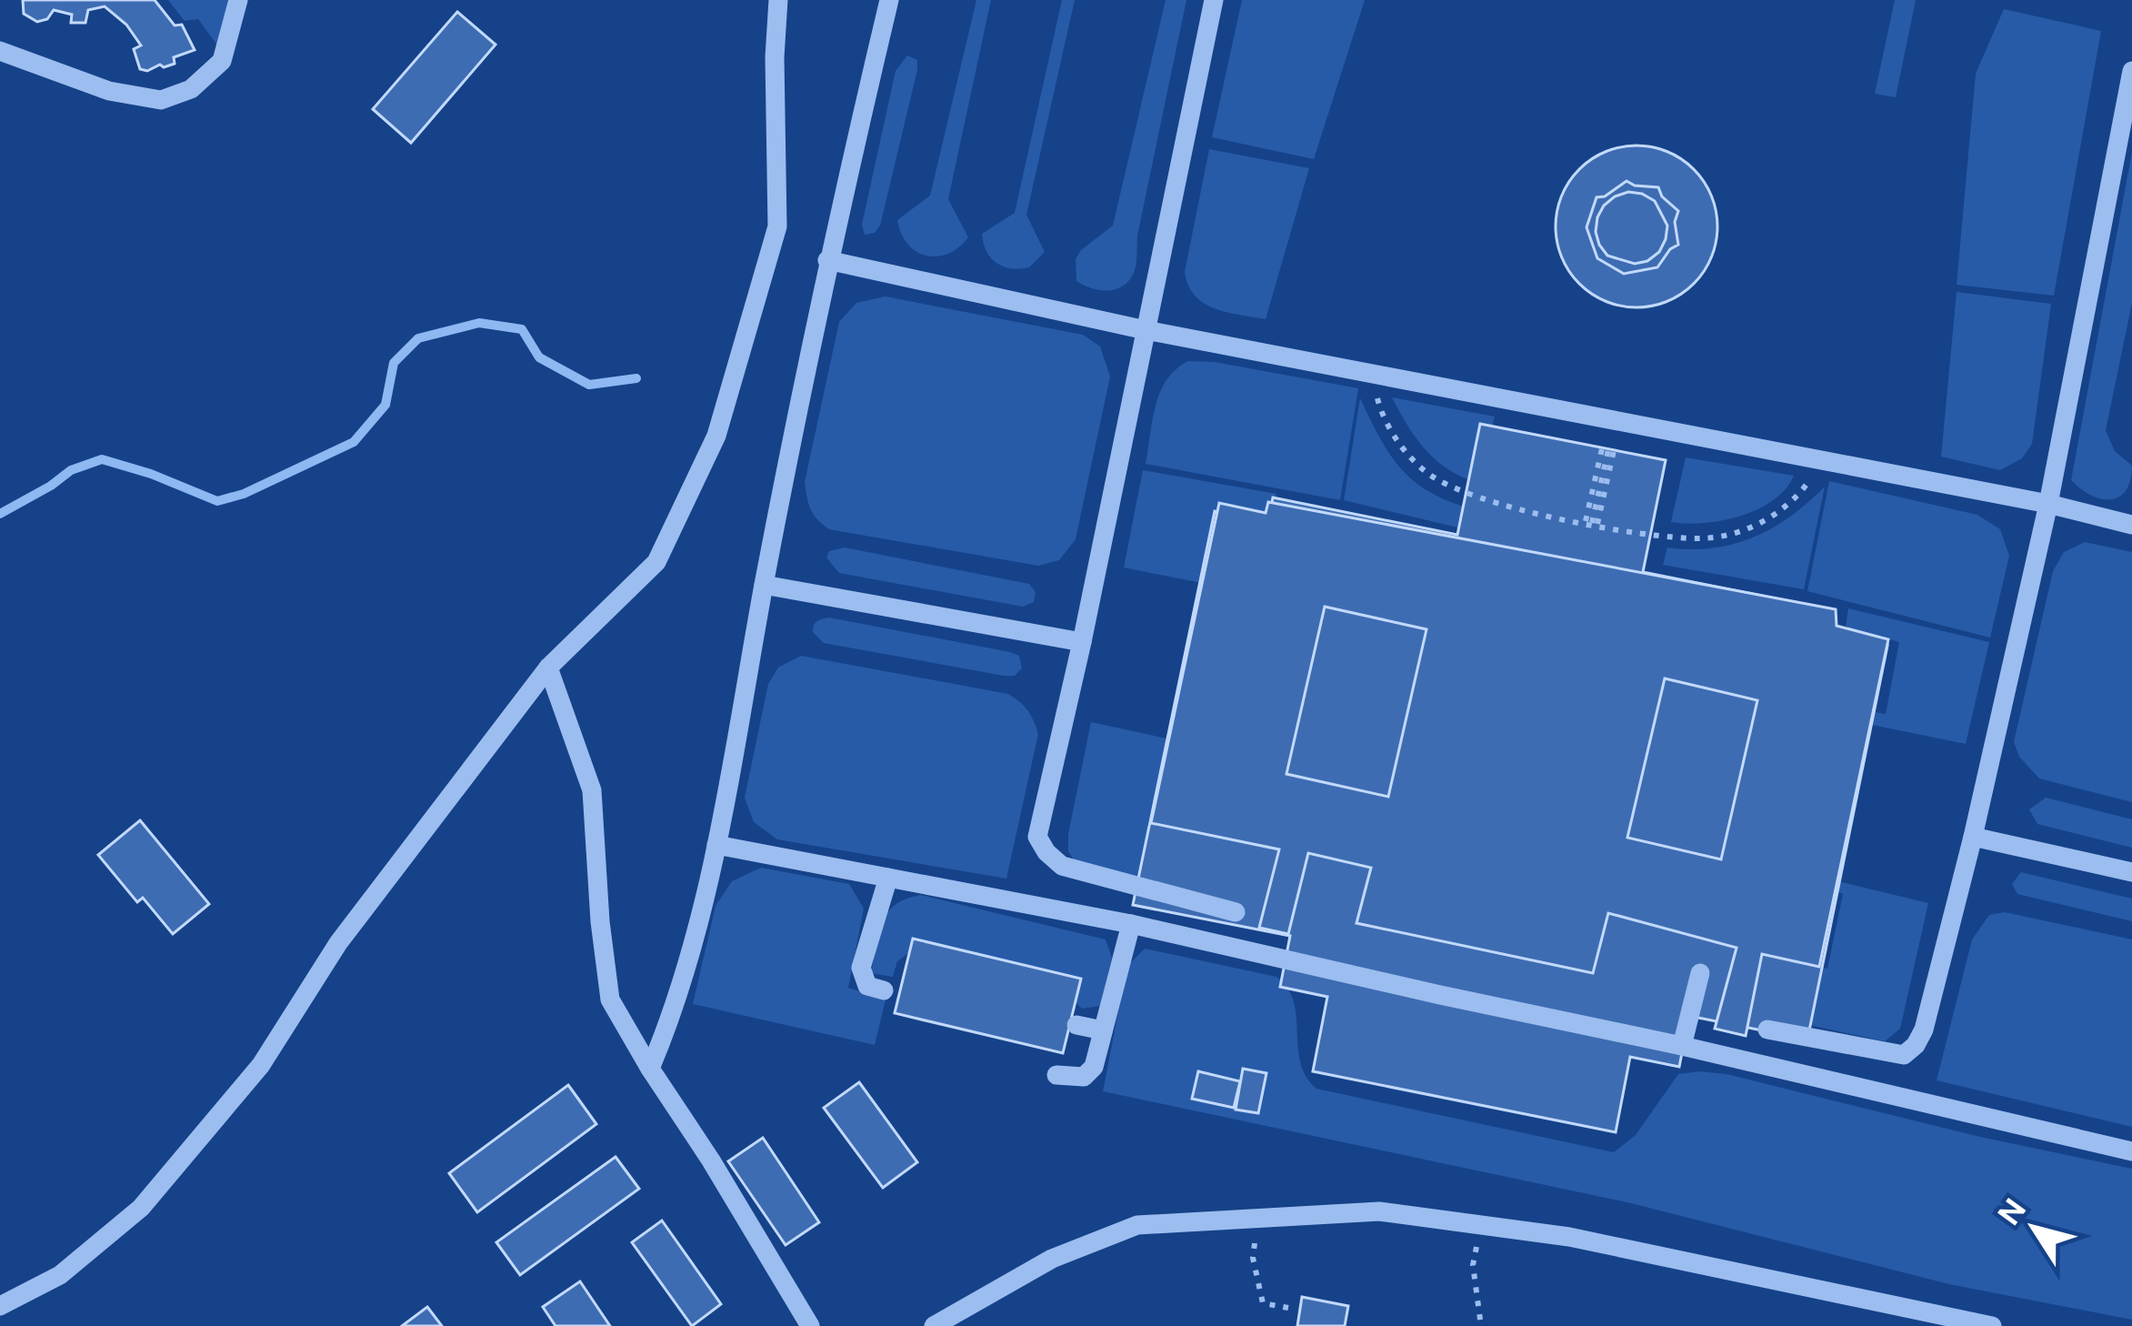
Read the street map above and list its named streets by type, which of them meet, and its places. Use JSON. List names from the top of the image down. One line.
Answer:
{"north":"top left"}
